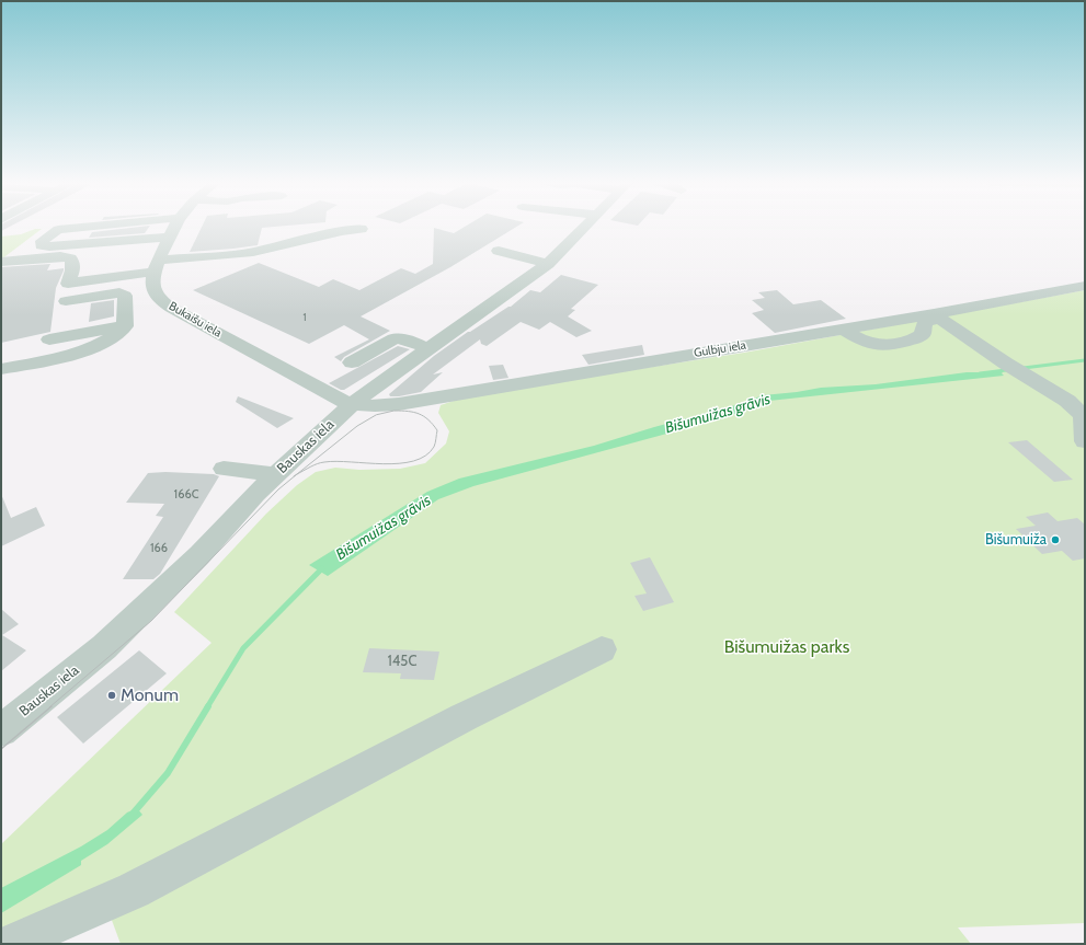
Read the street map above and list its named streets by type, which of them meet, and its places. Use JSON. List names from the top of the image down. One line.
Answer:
{"streets":{"street":["Bukaišu iela","Gulbju iela","Bauskas iela"]},"crossings":[["Bukaišu iela","Gulbju iela"],["Bukaišu iela","Bauskas iela"],["Gulbju iela","Bauskas iela"]],"water":["Bišumuižas grāvis"],"parks":["Bišumuižas parks"],"places":["Bišumuiža","Monum"],"house_numbers":["1","166C","166","145C"]}
